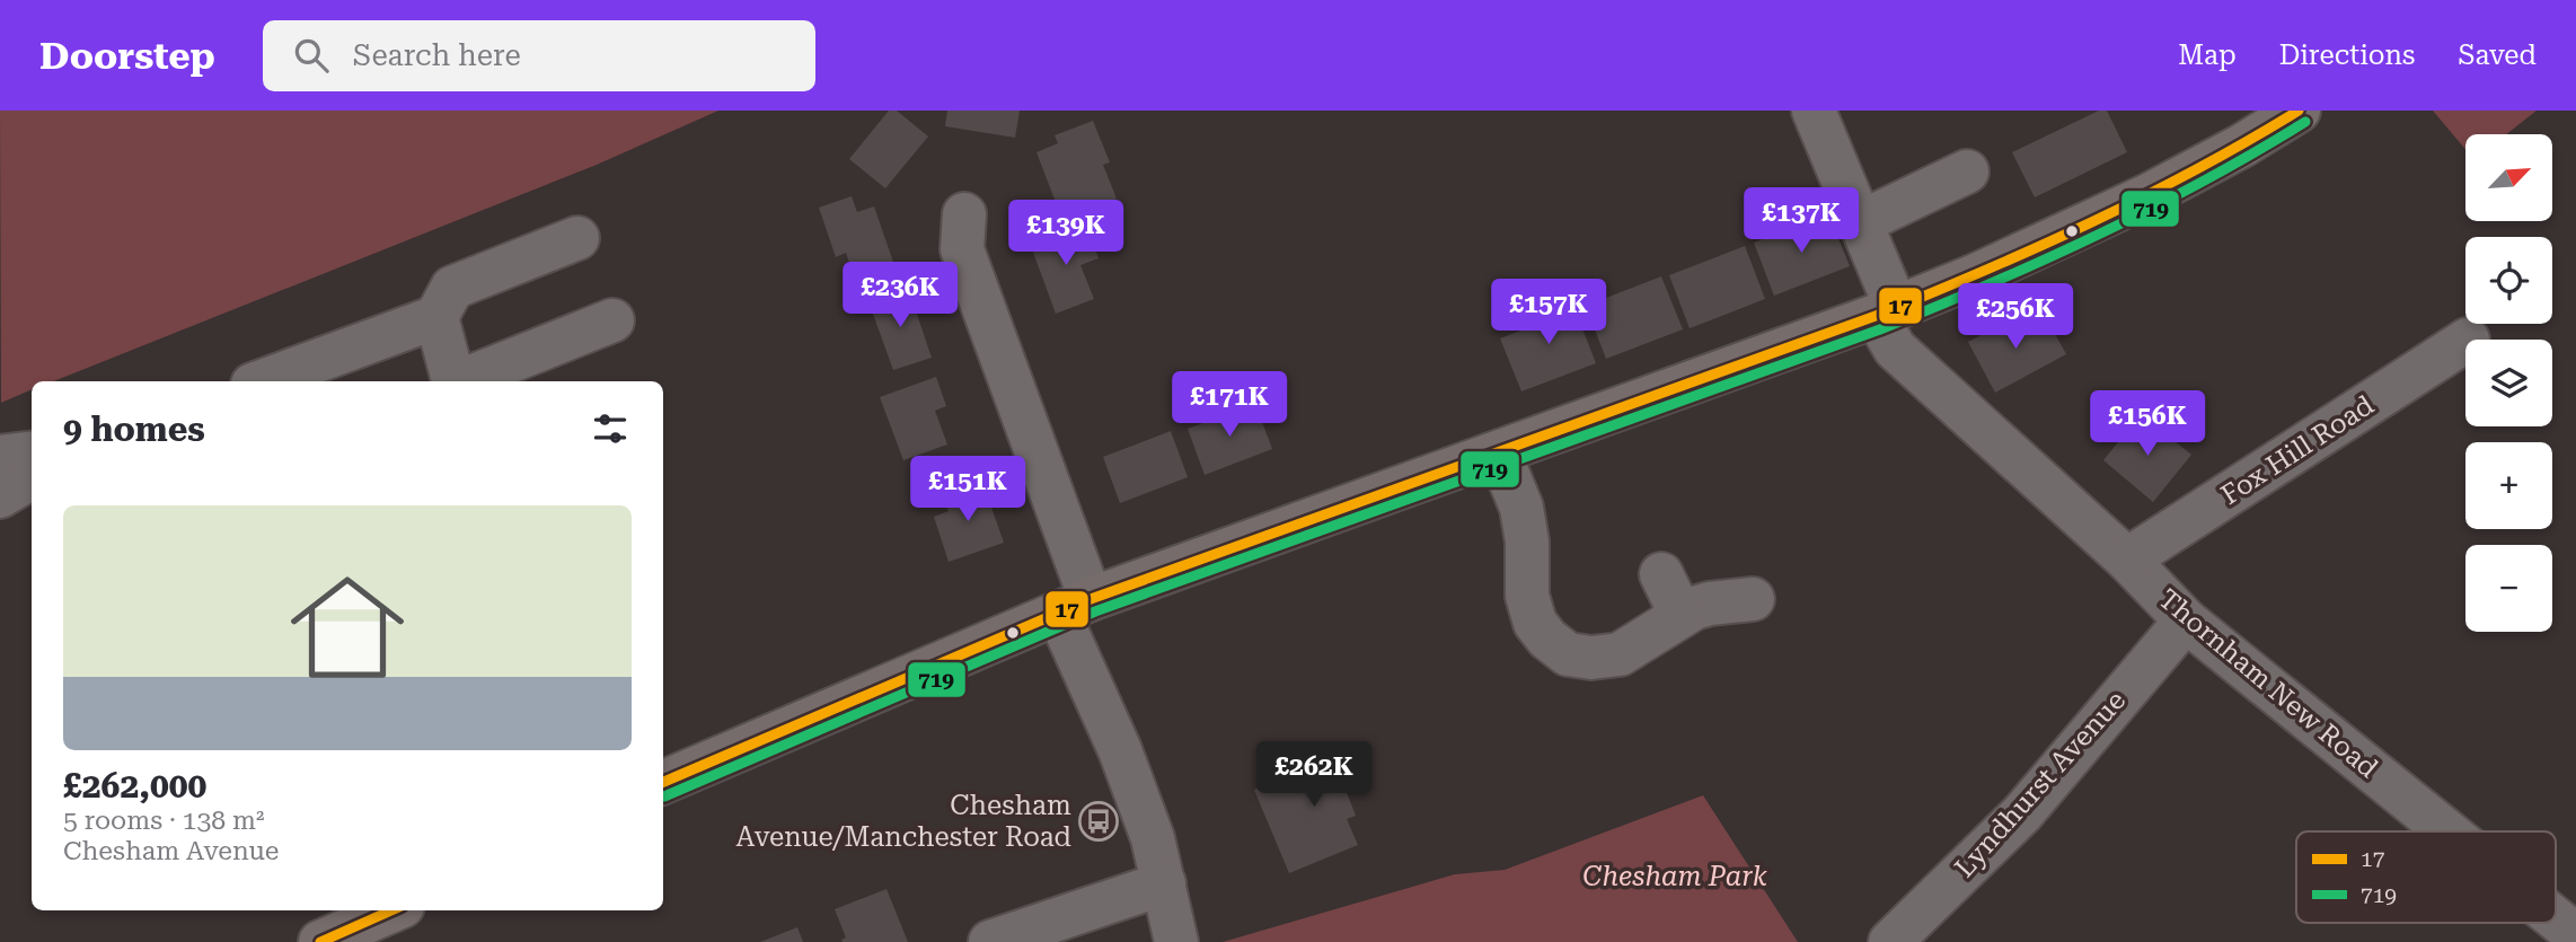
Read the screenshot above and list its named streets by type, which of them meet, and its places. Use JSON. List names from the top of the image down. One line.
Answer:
{"streets":{"street":["Fox Hill Road","Thornham New Road","Lyndhurst Avenue"]},"crossings":[["Fox Hill Road","Thornham New Road"],["Thornham New Road","Lyndhurst Avenue"]],"parks":["Chesham Park"],"places":{"bus stop":["Chesham Avenue/Manchester Road"]},"lines":["transit line 17","transit line 719"],"legend":["17","719"],"north":"top right","page":{"header":"Doorstep","search":"Search here","nav":["Map","Directions","Saved"],"map_buttons":["+","−"],"price":["£137K","£139K","£236K","£157K","£256K","£171K","£156K","£151K","£262K"],"heading":"9 homes","list":[{"name":"£262,000","note":"5 rooms · 138 m² · Chesham Avenue"}]}}
